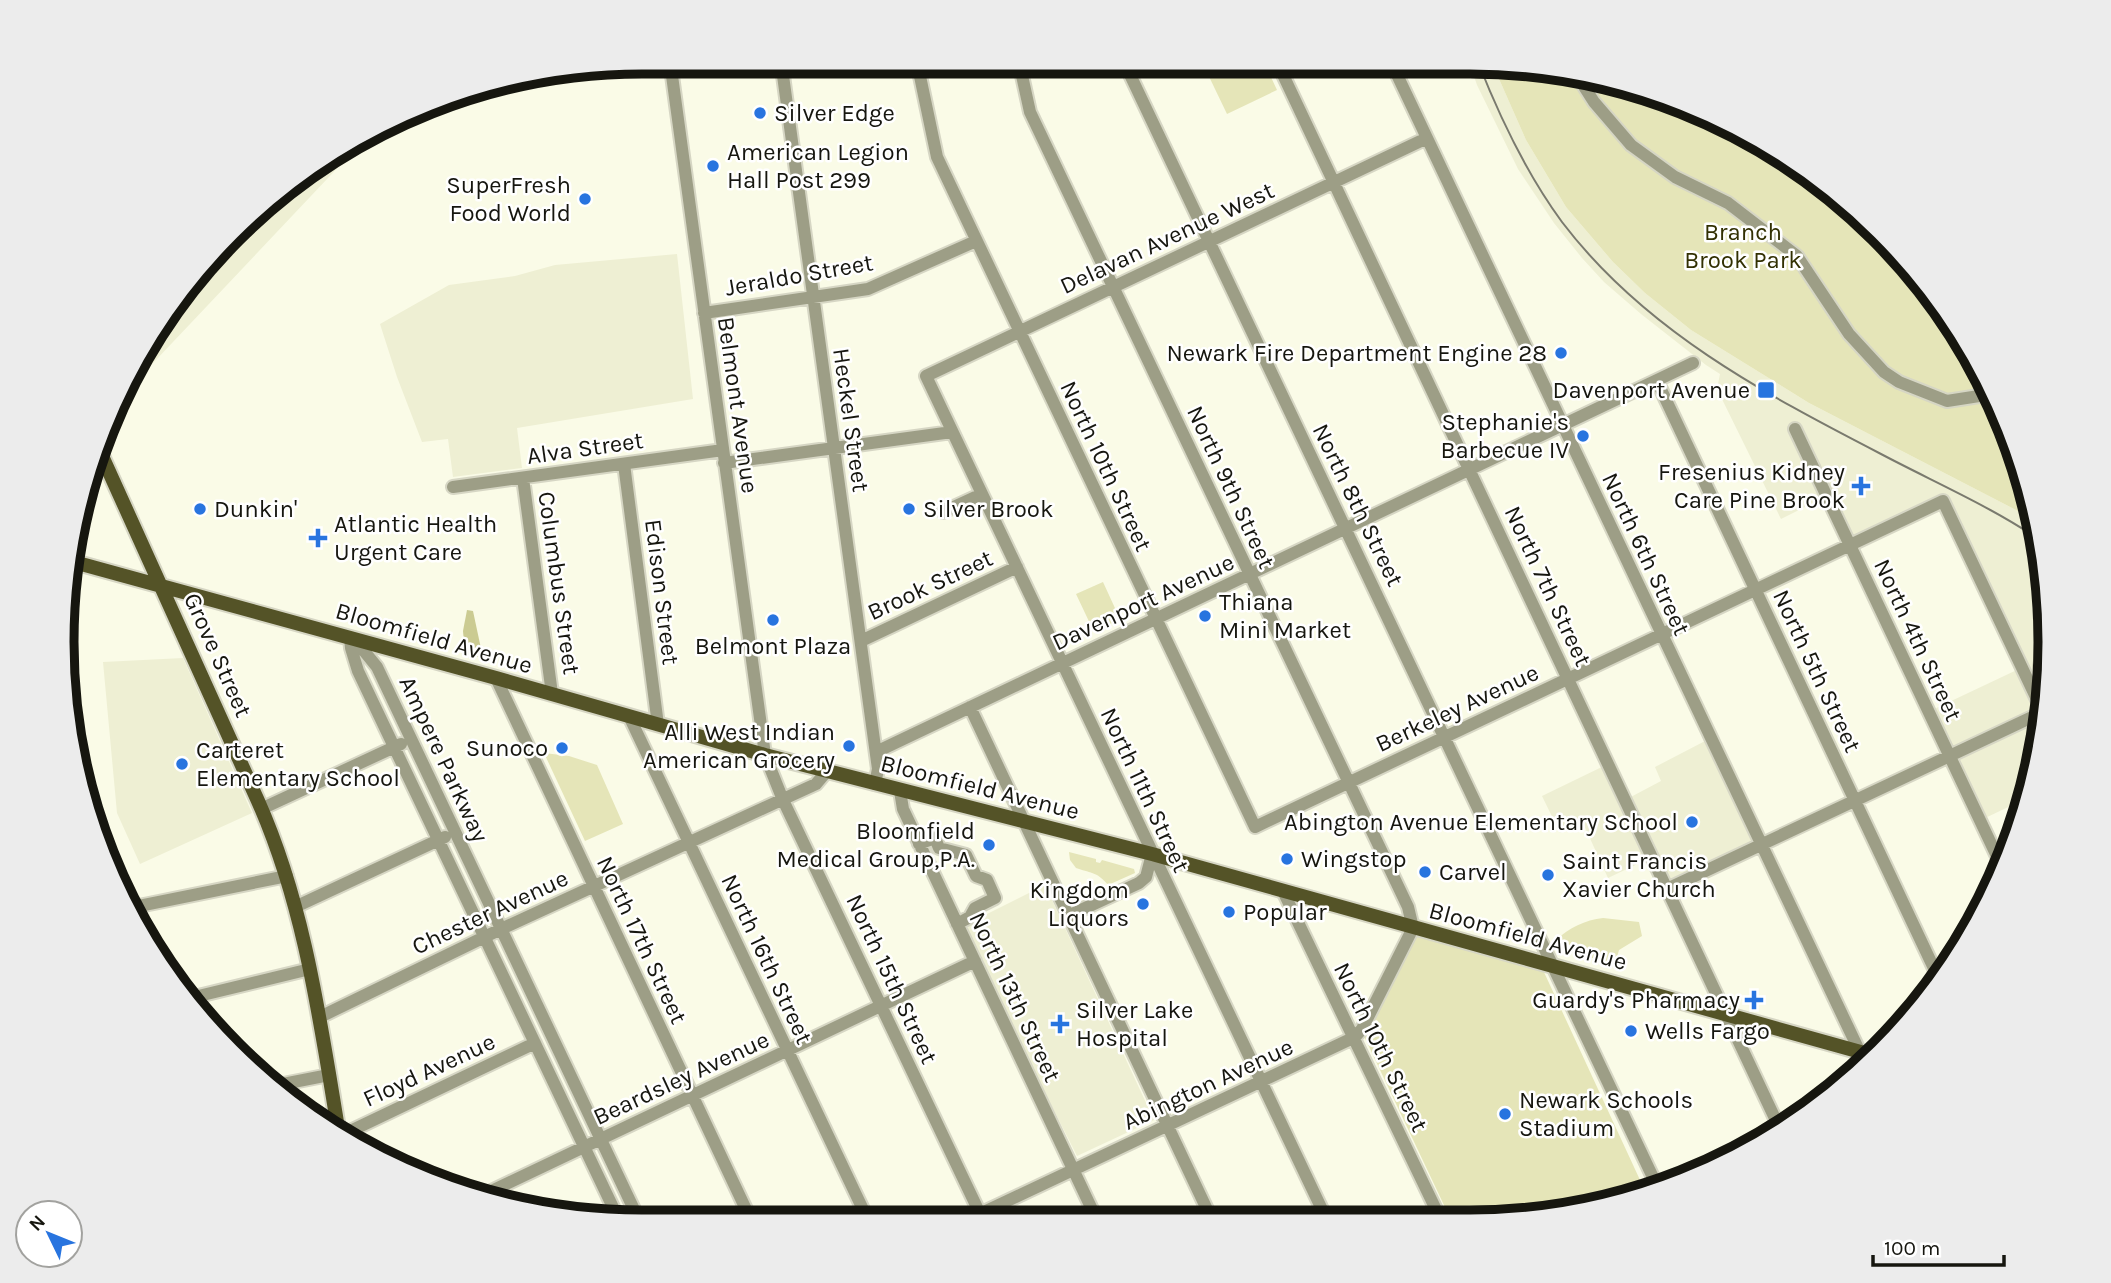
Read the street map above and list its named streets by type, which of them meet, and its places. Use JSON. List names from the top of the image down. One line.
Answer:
{"streets":{"main road":["Bloomfield Avenue","Grove Street"],"street":["Delavan Avenue West","Jeraldo Street","Belmont Avenue","Heckel Street","Alva Street","North 10th Street","North 9th Street","North 8th Street","North 6th Street","Columbus Street","Brook Street","North 7th Street","Edison Street","Davenport Avenue","North 4th Street","North 5th Street","Berkeley Avenue","Ampere Parkway","North 11th Street","Chester Avenue","North 17th Street","North 16th Street","North 15th Street","North 13th Street","Floyd Avenue","Beardsley Avenue","Abington Avenue"]},"crossings":[["Delavan Avenue West","North 10th Street"],["Delavan Avenue West","North 9th Street"],["Delavan Avenue West","North 8th Street"],["Delavan Avenue West","North 6th Street"],["Delavan Avenue West","North 7th Street"],["Delavan Avenue West","North 11th Street"],["Jeraldo Street","Belmont Avenue"],["Jeraldo Street","Heckel Street"],["Jeraldo Street","North 10th Street"],["Belmont Avenue","Alva Street"],["Belmont Avenue","Bloomfield Avenue"],["Belmont Avenue","North 15th Street"],["Heckel Street","Alva Street"],["Heckel Street","Brook Street"],["Heckel Street","Davenport Avenue"],["Heckel Street","Bloomfield Avenue"],["Alva Street","Columbus Street"],["Alva Street","Edison Street"],["Alva Street","North 11th Street"],["North 10th Street","Davenport Avenue"],["North 10th Street","Bloomfield Avenue"],["North 10th Street","Berkeley Avenue"],["North 10th Street","Abington Avenue"],["North 9th Street","Davenport Avenue"],["North 9th Street","Bloomfield Avenue"],["North 9th Street","Berkeley Avenue"],["North 8th Street","Davenport Avenue"],["North 8th Street","Bloomfield Avenue"],["North 8th Street","Berkeley Avenue"],["North 6th Street","Davenport Avenue"],["North 6th Street","Berkeley Avenue"],["Columbus Street","Bloomfield Avenue"],["Brook Street","North 11th Street"],["North 7th Street","Davenport Avenue"],["North 7th Street","Bloomfield Avenue"],["North 7th Street","Berkeley Avenue"],["Edison Street","Bloomfield Avenue"],["Davenport Avenue","North 5th Street"],["Davenport Avenue","North 11th Street"],["Bloomfield Avenue","Grove Street"],["Bloomfield Avenue","Ampere Parkway"],["Bloomfield Avenue","North 11th Street"],["Bloomfield Avenue","Chester Avenue"],["Bloomfield Avenue","North 17th Street"],["Bloomfield Avenue","North 16th Street"],["Bloomfield Avenue","North 15th Street"],["Bloomfield Avenue","North 13th Street"],["North 4th Street","Berkeley Avenue"],["Grove Street","Chester Avenue"],["North 5th Street","Berkeley Avenue"],["Ampere Parkway","Chester Avenue"],["Ampere Parkway","Floyd Avenue"],["Ampere Parkway","Beardsley Avenue"],["North 11th Street","Abington Avenue"],["Chester Avenue","North 17th Street"],["Chester Avenue","North 16th Street"],["Chester Avenue","North 15th Street"],["North 17th Street","Beardsley Avenue"],["North 16th Street","Beardsley Avenue"],["North 15th Street","Beardsley Avenue"],["North 13th Street","Beardsley Avenue"],["North 13th Street","Abington Avenue"]],"parks":["Branch Brook Park"],"places":{"other":["Silver Edge","American Legion Hall Post 299","SuperFresh Food World","Newark Fire Department Engine 28","Stephanie's Barbecue IV","Dunkin'","Silver Brook","Thiana Mini Market","Belmont Plaza","Alli West Indian American Grocery","Sunoco","Carteret Elementary School","Abington Avenue Elementary School","Bloomfield Medical Group,P.A.","Wingstop","Carvel","Saint Francis Xavier Church","Kingdom Liquors","Popular","Wells Fargo","Newark Schools Stadium"],"transit":["Davenport Avenue"],"health":["Fresenius Kidney Care Pine Brook","Atlantic Health Urgent Care","Guardy's Pharmacy","Silver Lake Hospital"]},"scale_bar":"100 m","north":"top left"}
